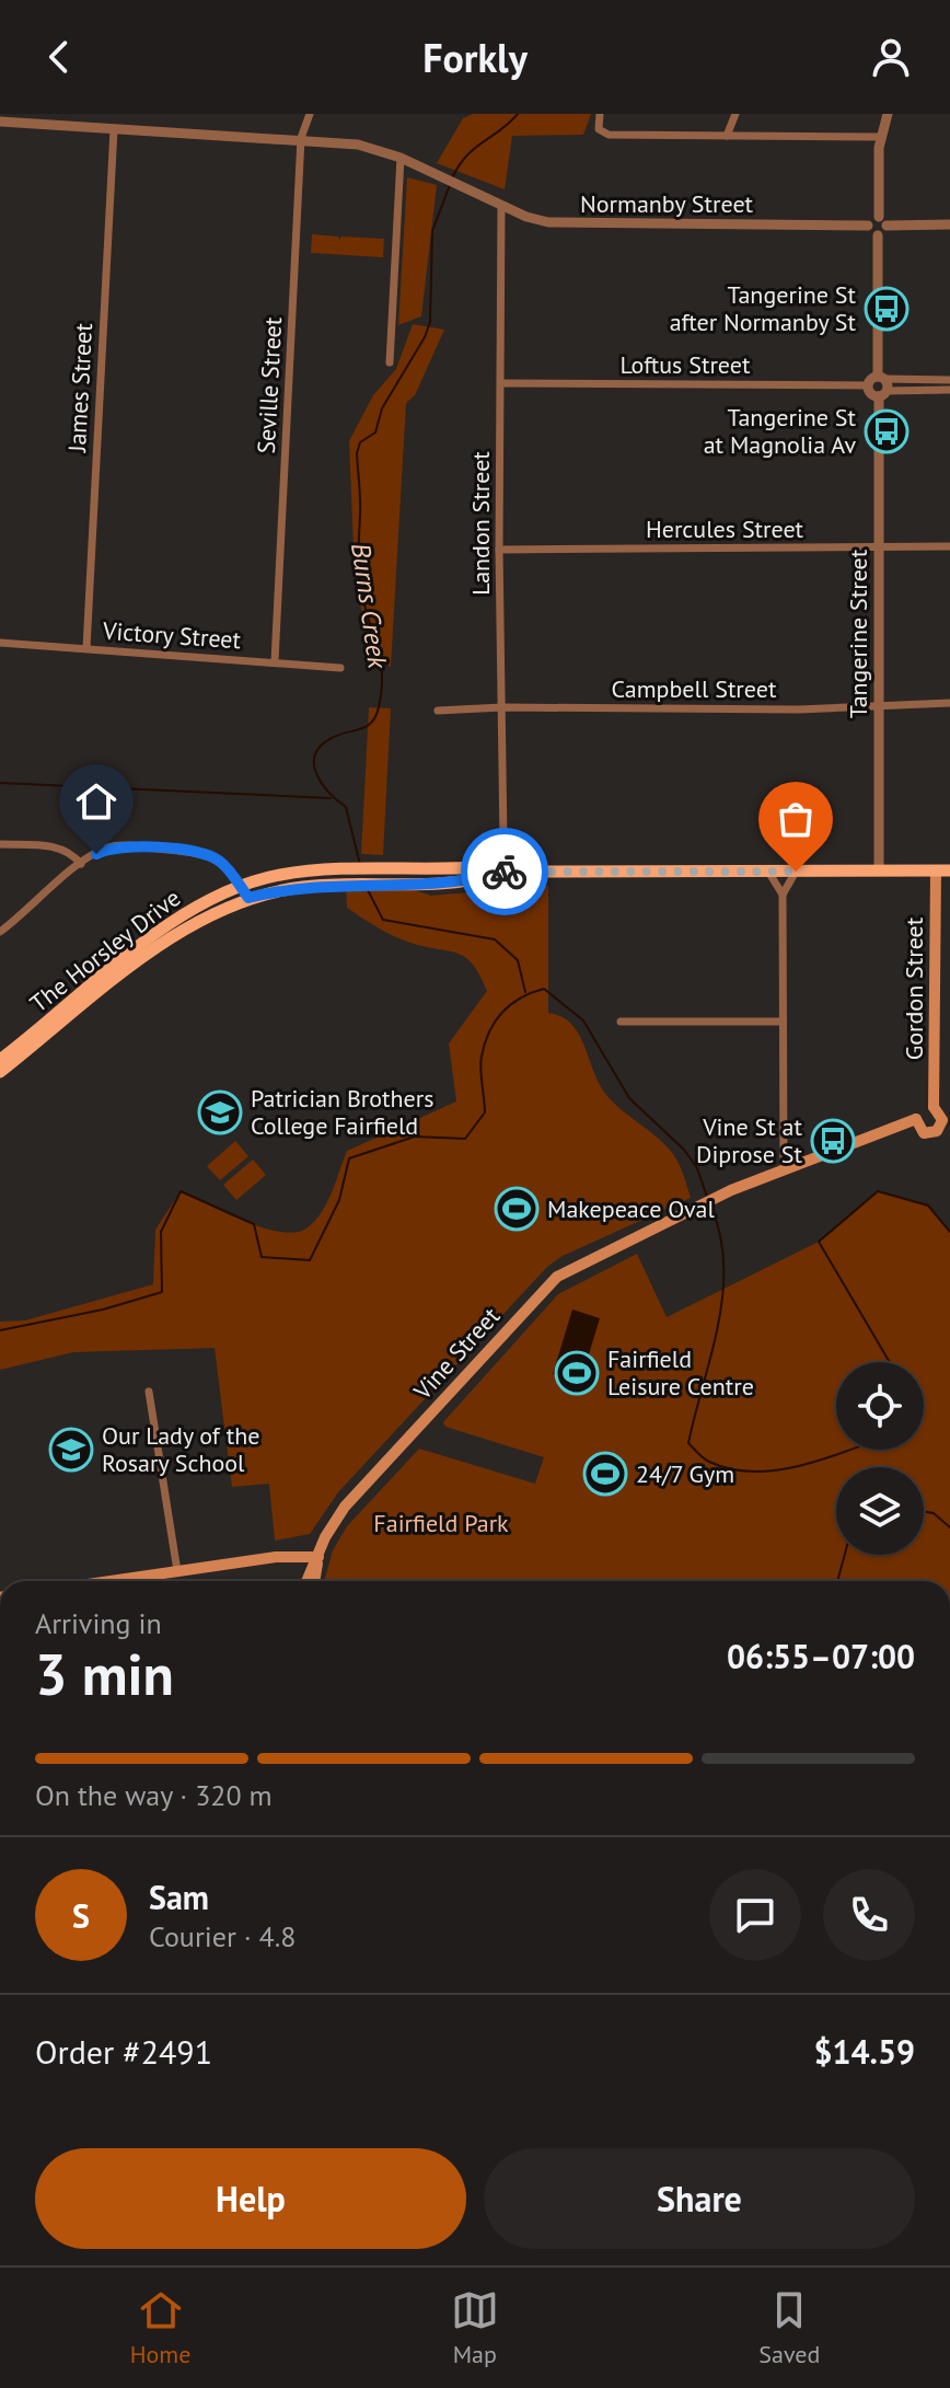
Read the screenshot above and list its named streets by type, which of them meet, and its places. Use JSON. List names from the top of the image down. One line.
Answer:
{"streets":{"main road":["The Horsley Drive","Gordon Street","Vine Street"],"street":["Normanby Street","Loftus Street","Seville Street","James Street","Landon Street","Hercules Street","Tangerine Street","Victory Street","Campbell Street"]},"crossings":[["Normanby Street","Seville Street"],["Normanby Street","James Street"],["Normanby Street","Landon Street"],["Loftus Street","Landon Street"],["Seville Street","Victory Street"],["James Street","Victory Street"],["Landon Street","Hercules Street"],["Landon Street","Campbell Street"],["Hercules Street","Tangerine Street"],["Tangerine Street","Campbell Street"],["Tangerine Street","The Horsley Drive"],["The Horsley Drive","Gordon Street"],["Gordon Street","Vine Street"]],"water":["Burns Creek"],"parks":["Fairfield Park"],"places":{"bus stop":["Tangerine St after Normanby St","Tangerine St at Magnolia Av","Vine St at Diprose St"],"school or university":["Patrician Brothers College Fairfield","Our Lady of the Rosary School"],"sports":["Makepeace Oval","Fairfield Leisure Centre","24/7 Gym"]},"page":{"header":"Forkly","heading":["3 min","Arriving in","06:55–07:00"],"panel":["Sam","Courier · 4.8","Order #2491","$14.59"],"bar":"On the way · 320 m","round":"S","buttons":["Help","Share"],"tabs":["Home","Map","Saved"]}}
